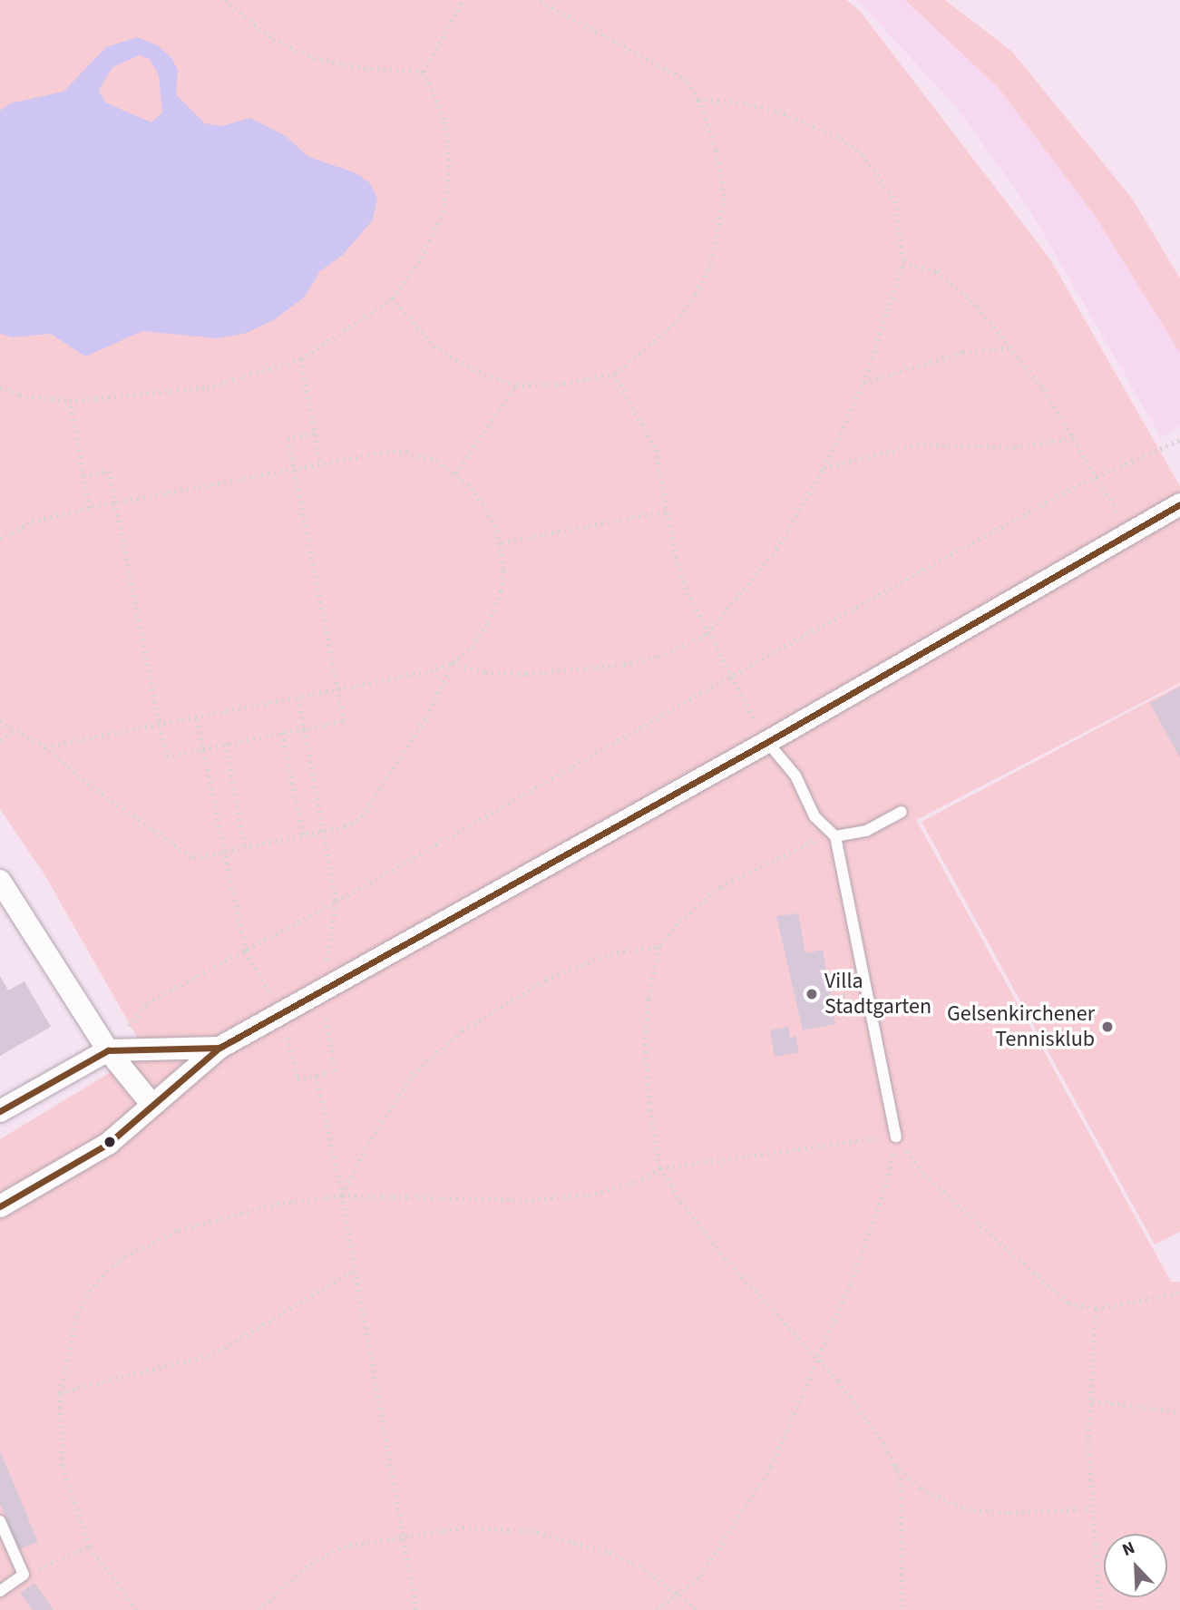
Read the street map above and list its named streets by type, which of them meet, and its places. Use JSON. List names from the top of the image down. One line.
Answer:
{"places":["Villa Stadtgarten","Gelsenkirchener Tennisklub"],"north":"top left"}
